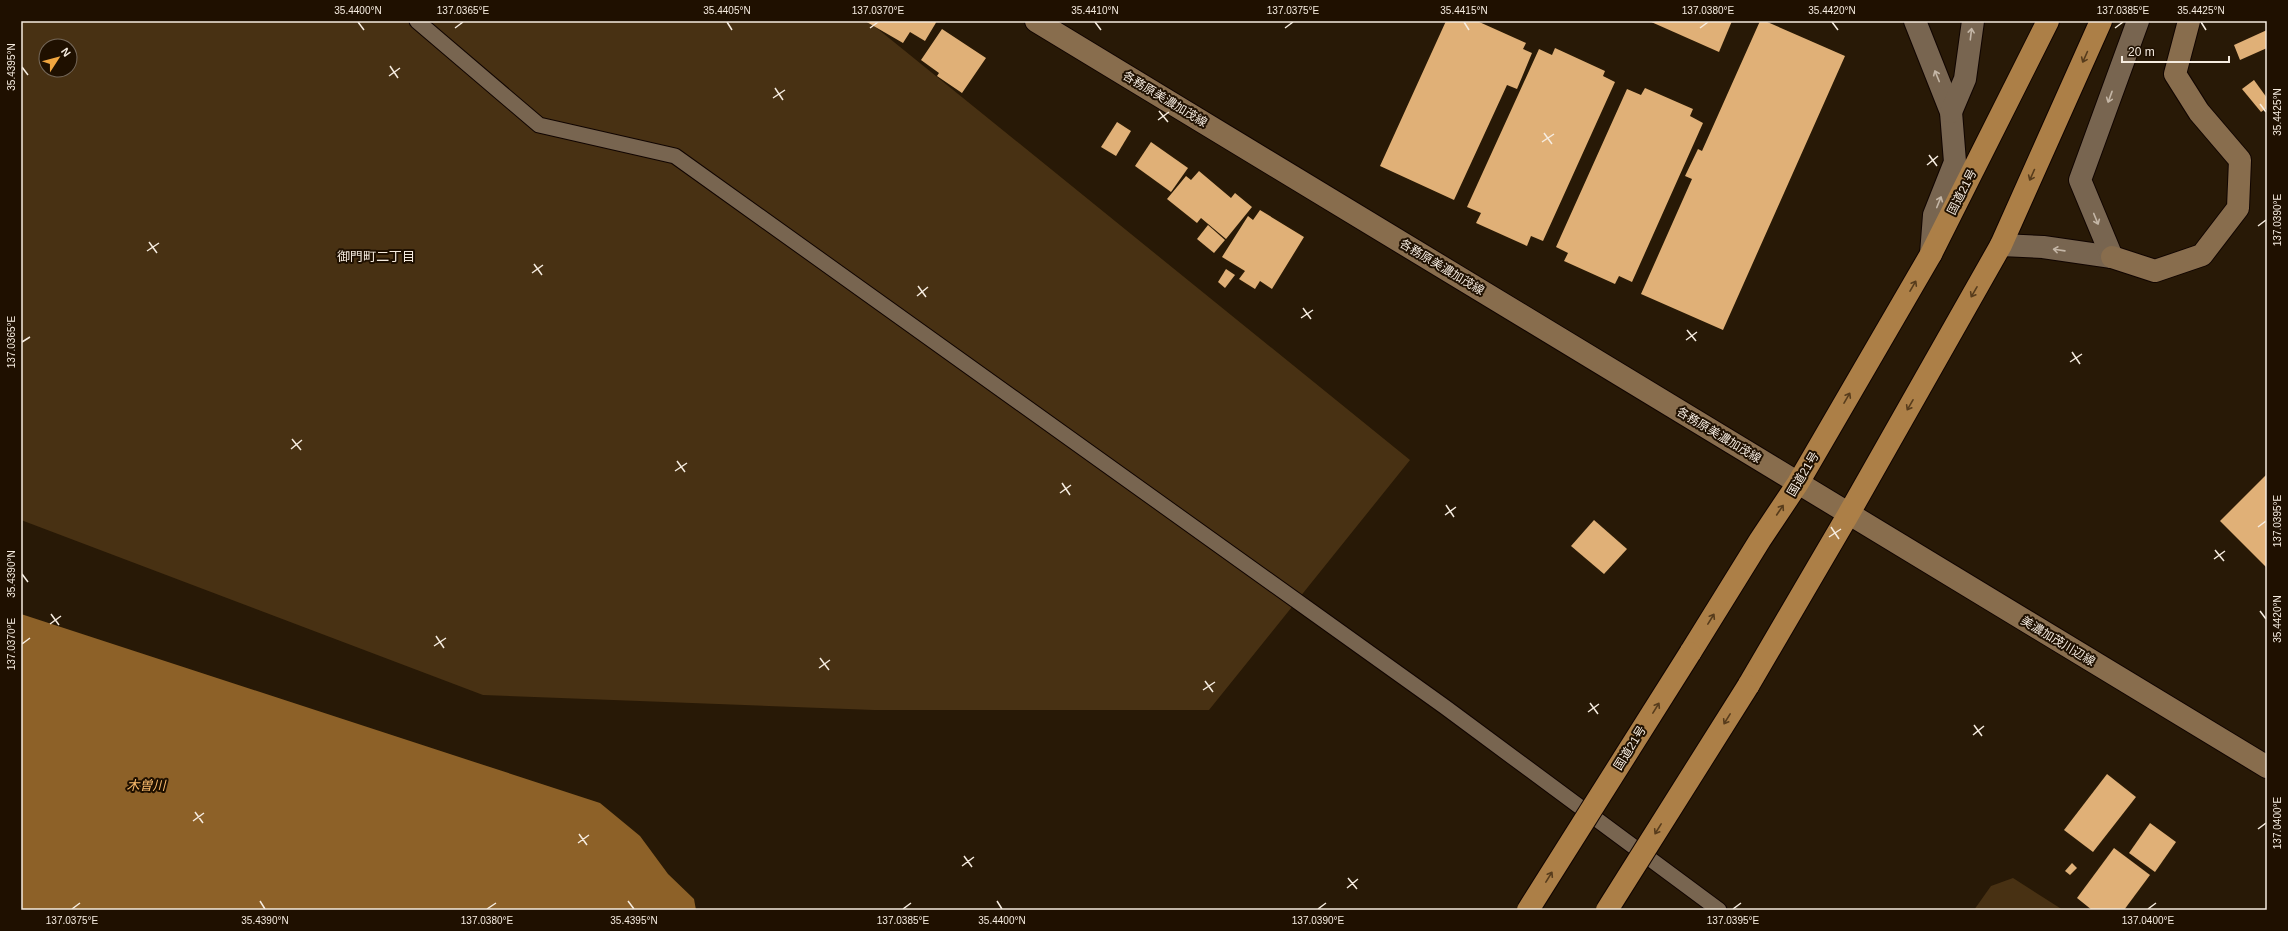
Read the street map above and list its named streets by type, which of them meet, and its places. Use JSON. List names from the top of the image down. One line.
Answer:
{"streets":{"highway":["国道21号"],"main road":["各務原美濃加茂線","美濃加茂川辺線"]},"crossings":[["各務原美濃加茂線","国道21号"],["各務原美濃加茂線","美濃加茂川辺線"]],"districts":["御門町二丁目"],"water":["木曽川"],"scale_bar":"20 m","north":"top right","coordinates":["35.4400°N","137.0365°E","35.4405°N","137.0370°E","35.4410°N","137.0375°E","35.4415°N","137.0380°E","35.4420°N","137.0385°E","35.4425°N","35.4395°N","137.0390°E","137.0395°E","35.4390°N","137.0400°E"]}
